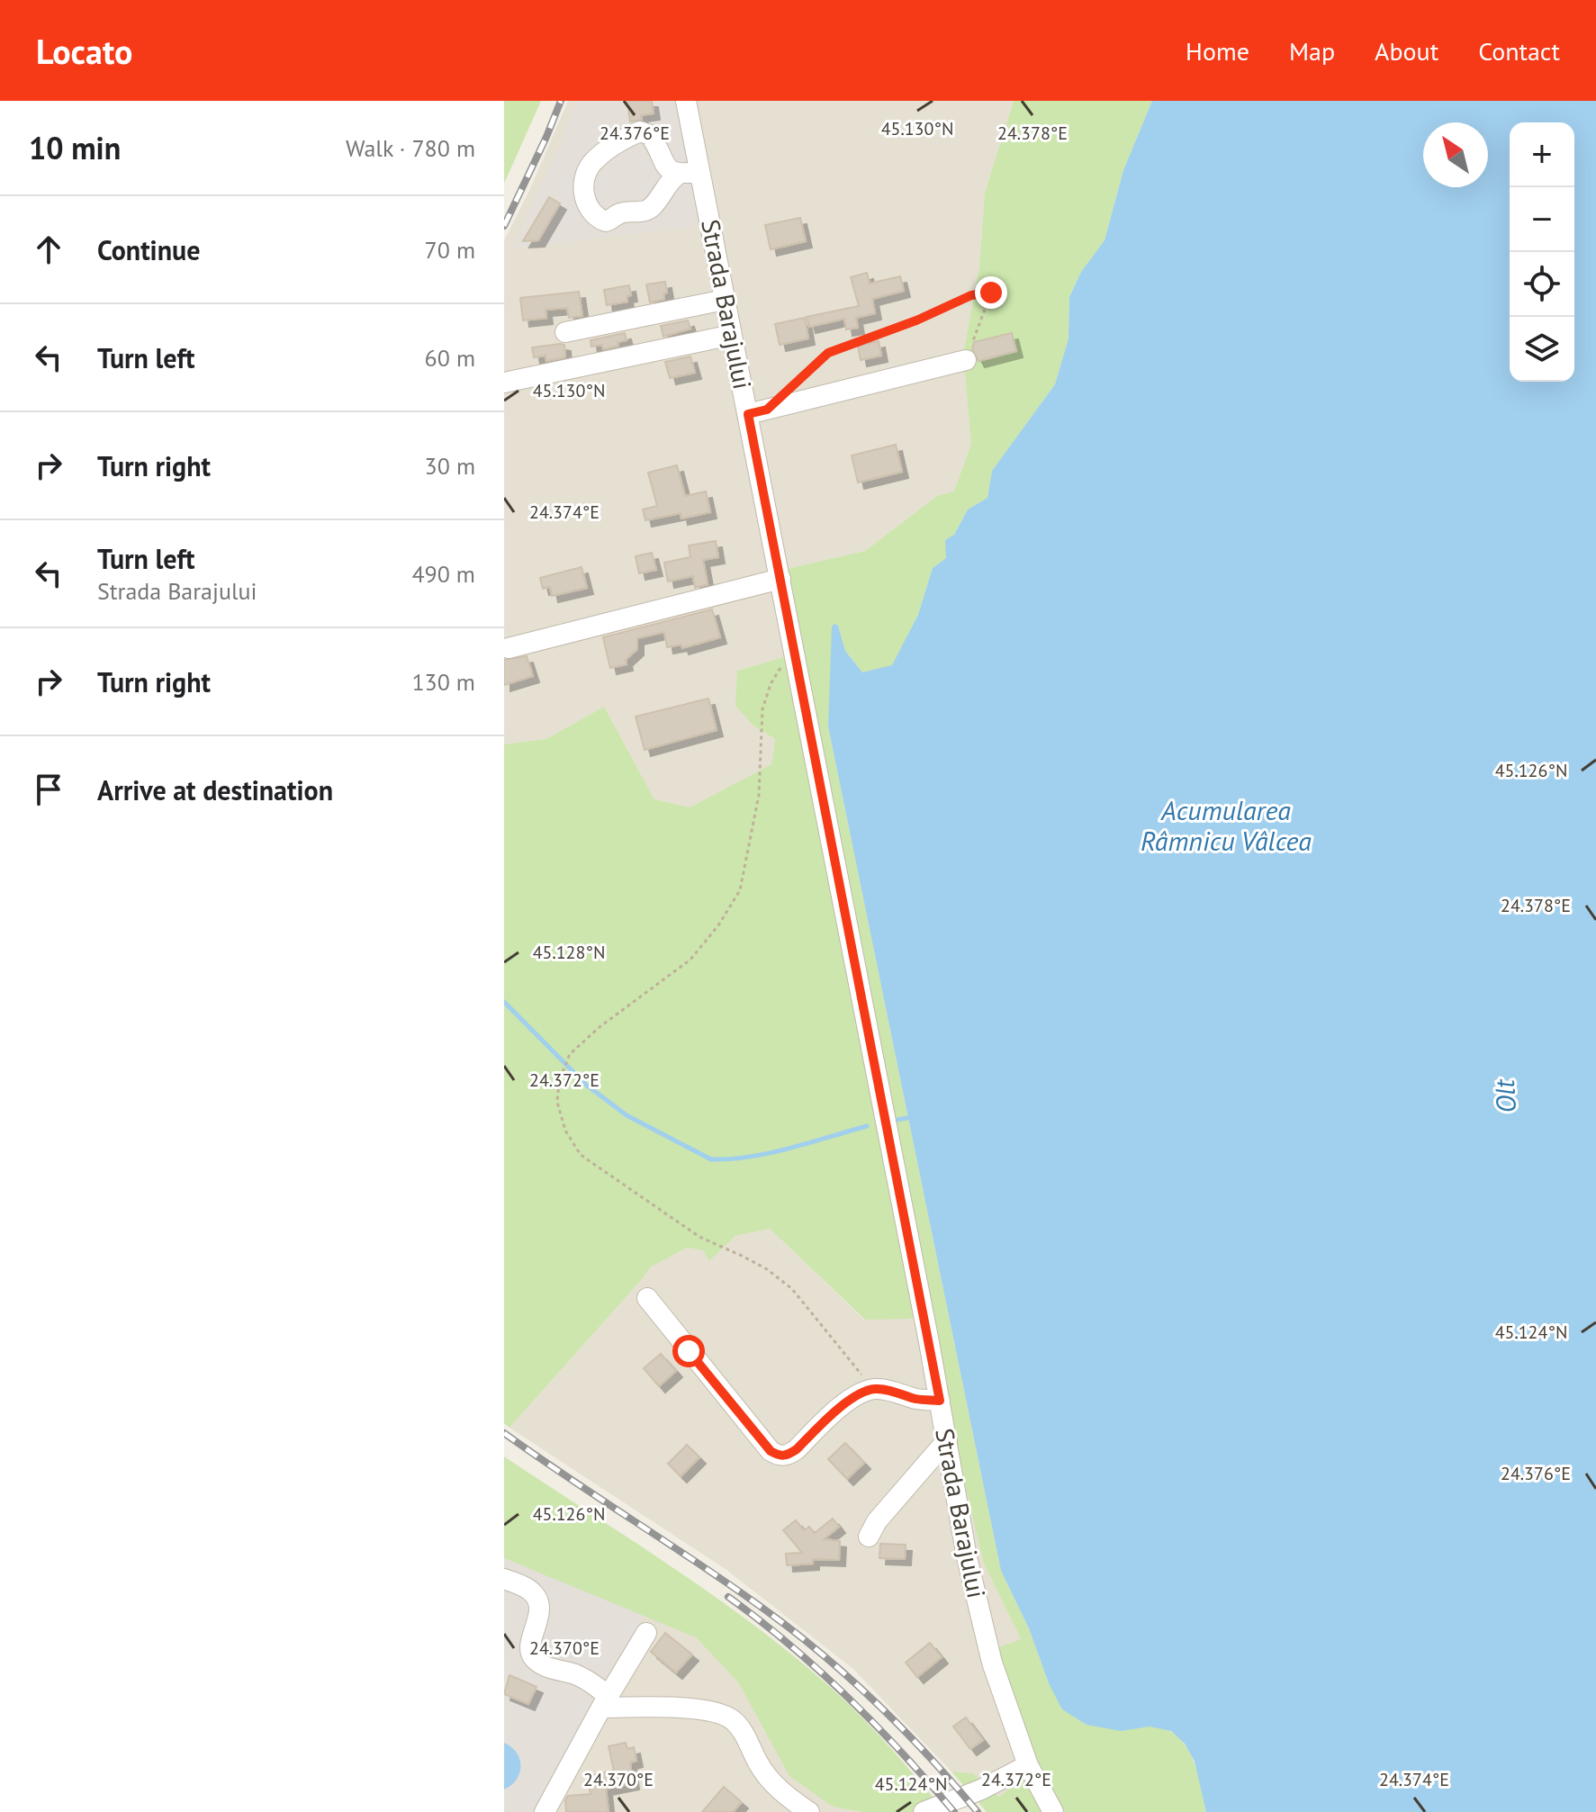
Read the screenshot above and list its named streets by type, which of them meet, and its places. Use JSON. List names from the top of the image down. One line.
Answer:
{"streets":{"street":["Strada Barajului"]},"water":["Acumularea Râmnicu Vâlcea","Olt"],"north":"top left","page":{"header":"Locato","nav":["Home","Map","About","Contact"],"heading":["10 min","Walk · 780 m"],"map_buttons":["+","−"],"list":[["Continue","70 m"],["Turn left","60 m"],["Turn right","30 m"],["Turn left","Strada Barajului","490 m"],["Turn right","130 m"],"Arrive at destination"]},"coordinates":["45.130°N","24.376°E","24.378°E","24.374°E","45.126°N","45.128°N","24.372°E","45.124°N","24.370°E"]}
